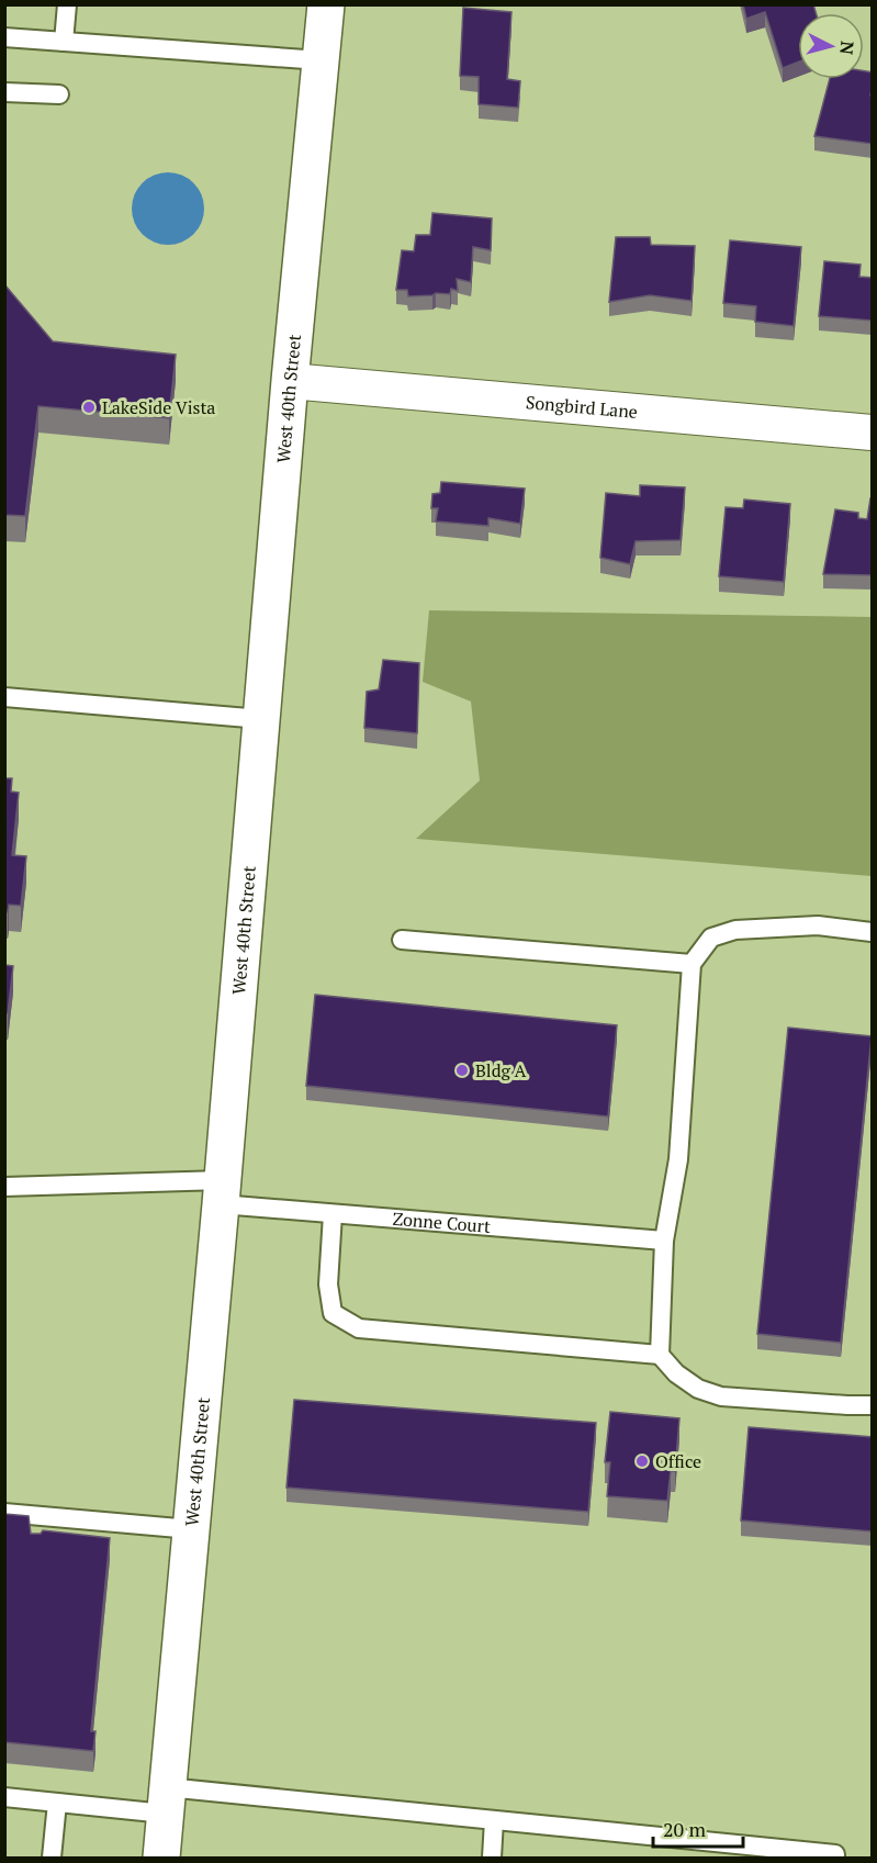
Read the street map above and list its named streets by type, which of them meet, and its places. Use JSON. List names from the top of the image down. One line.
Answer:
{"streets":{"street":["West 40th Street","Songbird Lane"],"lane":["Zonne Court"]},"crossings":[["West 40th Street","Songbird Lane"],["West 40th Street","Zonne Court"]],"places":["LakeSide Vista","Bldg A","Office"],"scale_bar":"20 m","north":"right"}
